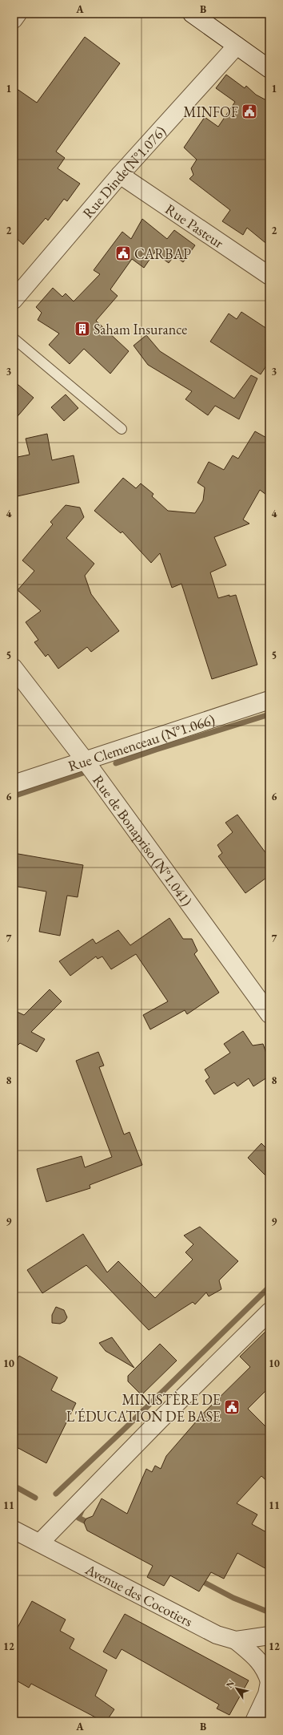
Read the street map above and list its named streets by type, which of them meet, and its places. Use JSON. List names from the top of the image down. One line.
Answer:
{"streets":{"street":["Rue Dinde(N°1.076)","Rue Pasteur","Rue Clemenceau (N°1.066)","Rue de Bonapriso (N°1.041)","Avenue des Cocotiers"]},"crossings":[["Rue Dinde(N°1.076)","Rue Pasteur"],["Rue Clemenceau (N°1.066)","Rue de Bonapriso (N°1.041)"]],"places":{"public building":["MINFOF","CARBAP","MINISTÈRE DE L'ÉDUCATION DE BASE"],"building":["Saham Insurance"]},"north":"top left","grid":{"columns":["A","B"],"rows":["1","2","3","4","5","6","7","8","9","10","11","12"]}}
